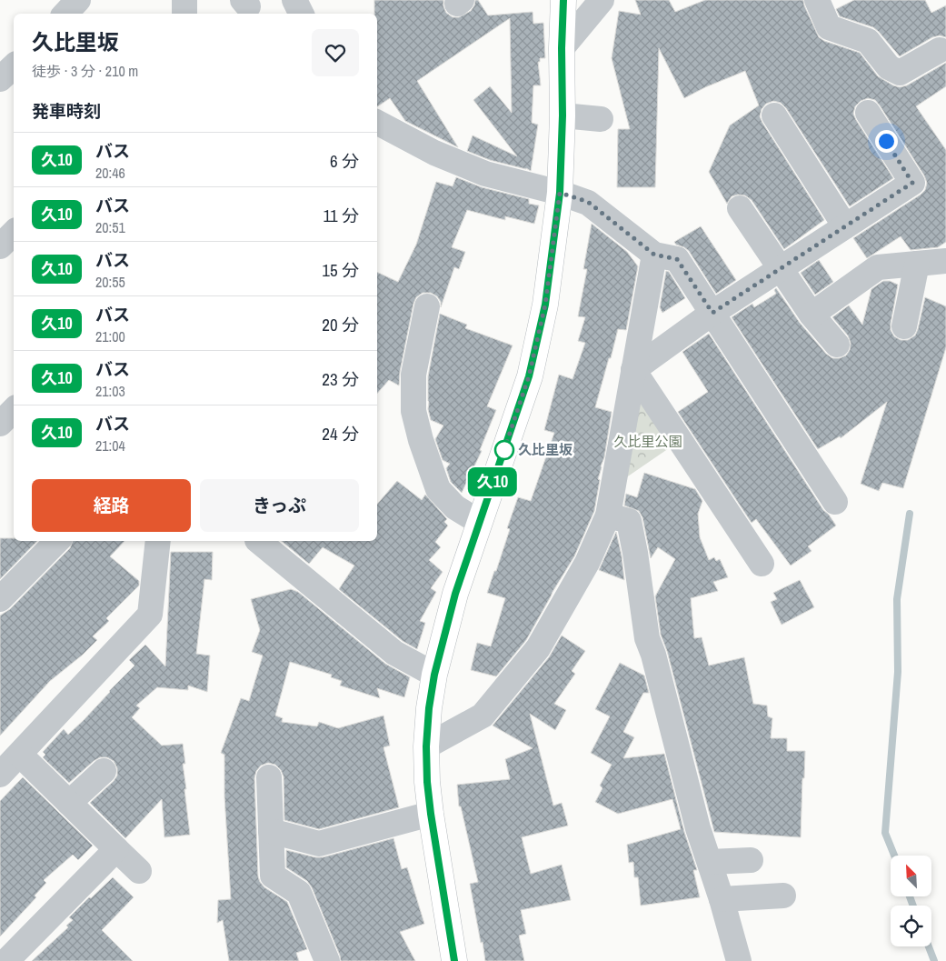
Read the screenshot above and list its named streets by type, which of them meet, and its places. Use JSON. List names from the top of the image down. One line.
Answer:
{"parks":["久比里公園"],"places":["久比里坂"],"lines":["bus line 久10"],"north":"top left","page":{"on_map":"久10","heading":[["久比里坂","徒歩 · 3 分 · 210 m"],"発車時刻"],"list":[{"mark":"久10","name":"バス","note":"20:46","value":"6 分"},{"mark":"久10","name":"バス","note":"20:51","value":"11 分"},{"mark":"久10","name":"バス","note":"20:55","value":"15 分"},{"mark":"久10","name":"バス","note":"21:00","value":"20 分"},{"mark":"久10","name":"バス","note":"21:03","value":"23 分"},{"mark":"久10","name":"バス","note":"21:04","value":"24 分"}],"buttons":["経路","きっぷ"]}}
